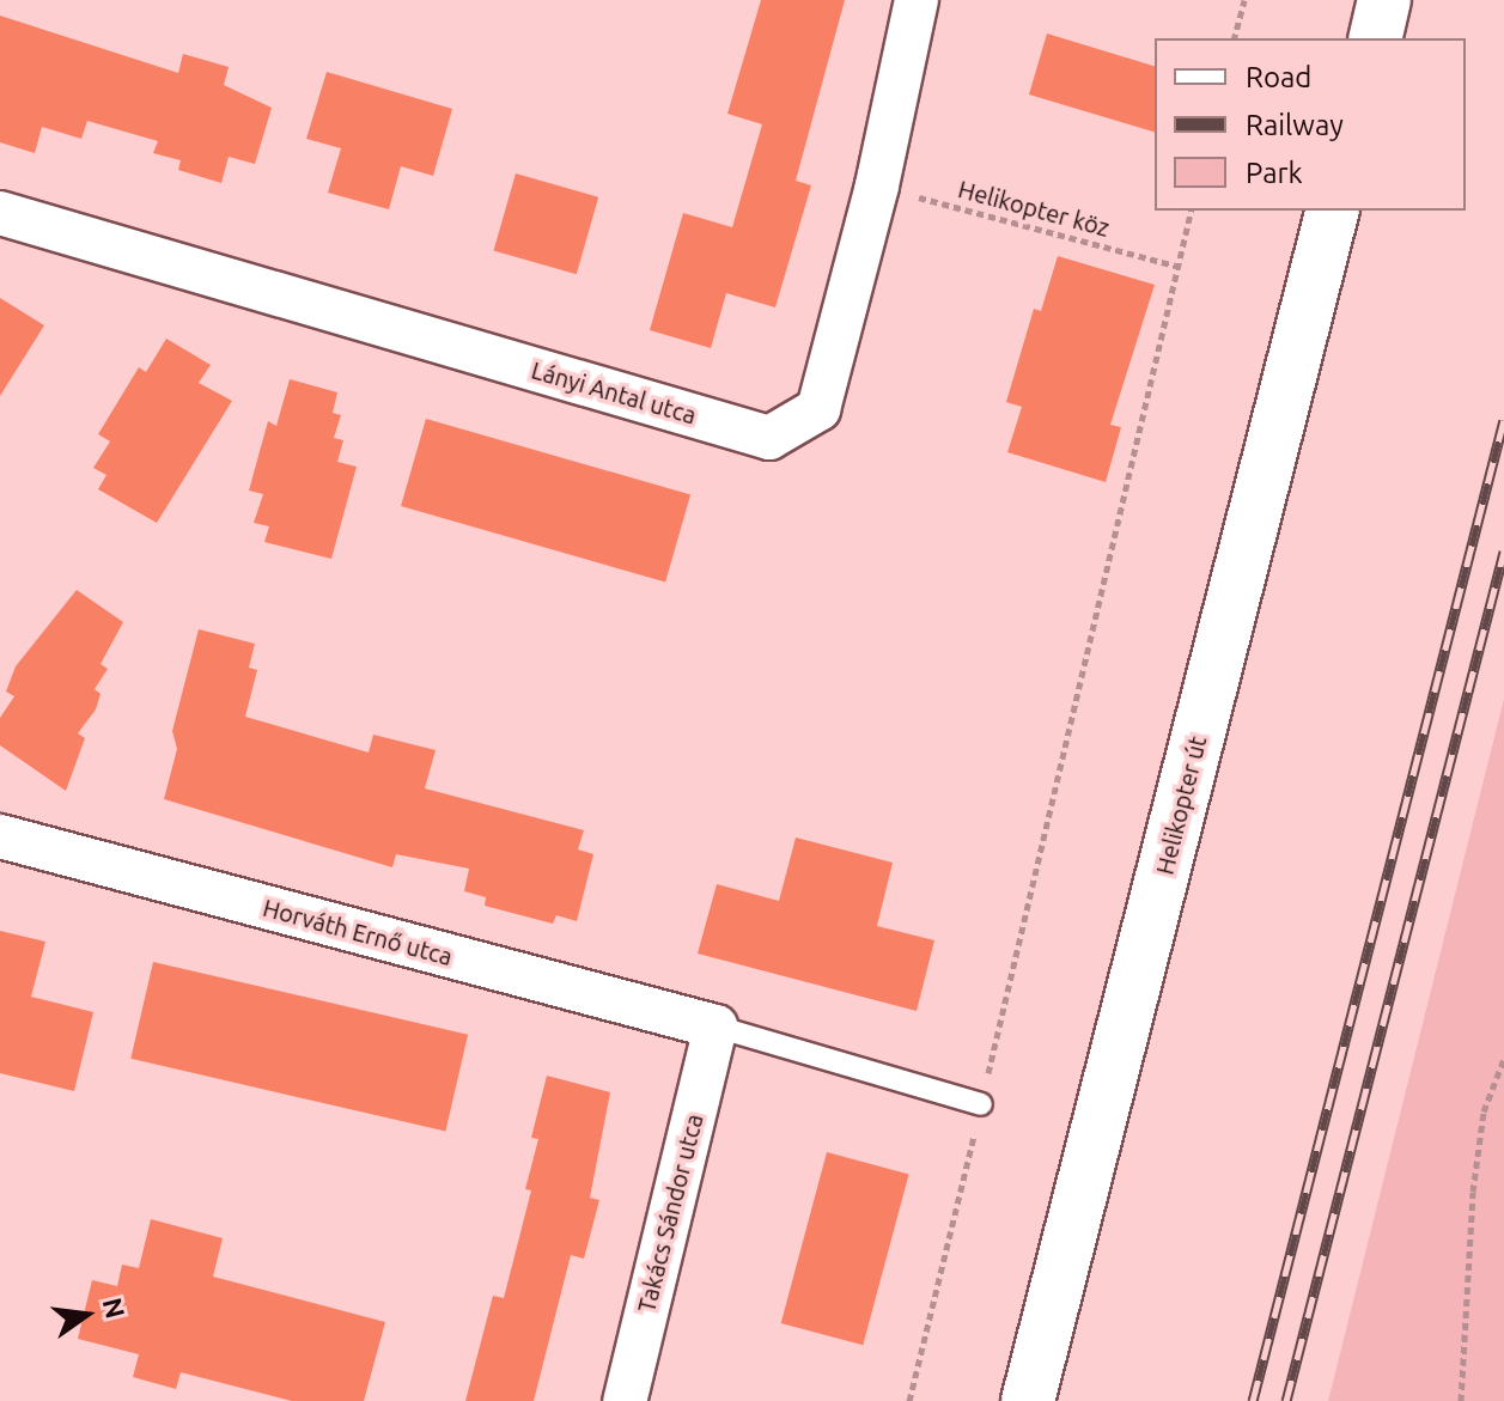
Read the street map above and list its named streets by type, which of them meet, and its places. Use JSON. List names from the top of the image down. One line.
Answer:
{"streets":{"street":["Lányi Antal utca","Helikopter út","Horváth Ernő utca","Takács Sándor utca"],"path":["Helikopter köz"]},"crossings":[["Helikopter köz","Lányi Antal utca"],["Horváth Ernő utca","Takács Sándor utca"]],"legend":["Road","Railway","Park"],"north":"right"}
